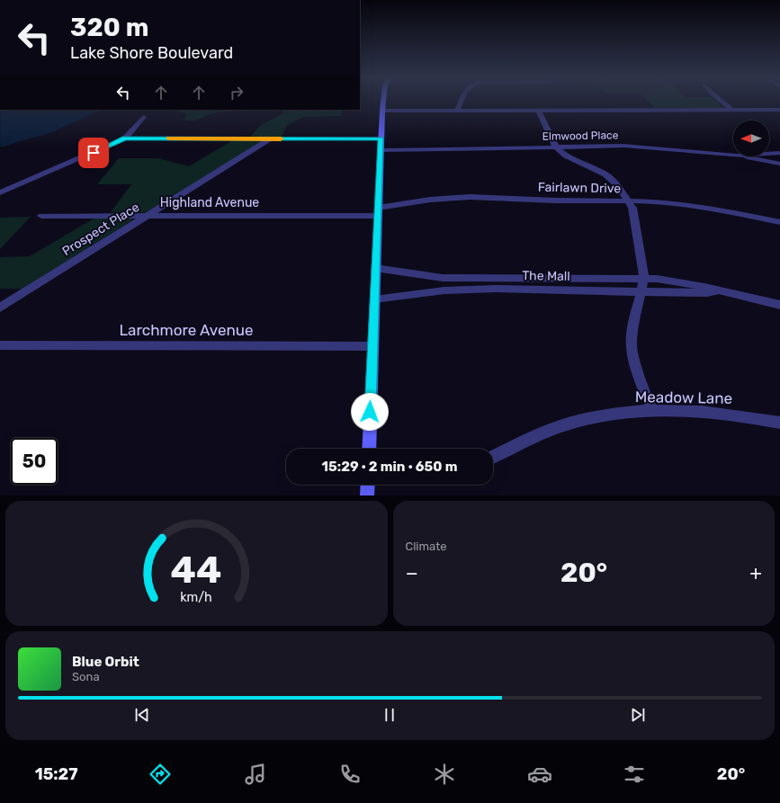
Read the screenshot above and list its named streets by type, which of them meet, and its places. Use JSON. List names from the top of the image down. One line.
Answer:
{"streets":{"street":["Elmwood Place","Fairlawn Drive","Highland Avenue","Prospect Place","The Mall","Larchmore Avenue","Meadow Lane"]},"crossings":[["Fairlawn Drive","Highland Avenue"],["Highland Avenue","Prospect Place"]],"north":"left","page":{"turn":["320 m","Lake Shore Boulevard"],"limit":"50","trip":"15:29 · 2 min · 650 m","tile":"Climate","heat":["−","20°","+"],"song":["Blue Orbit","Sona"],"tabs":["15:27","20°"],"gauge":["44","km/h"]}}
